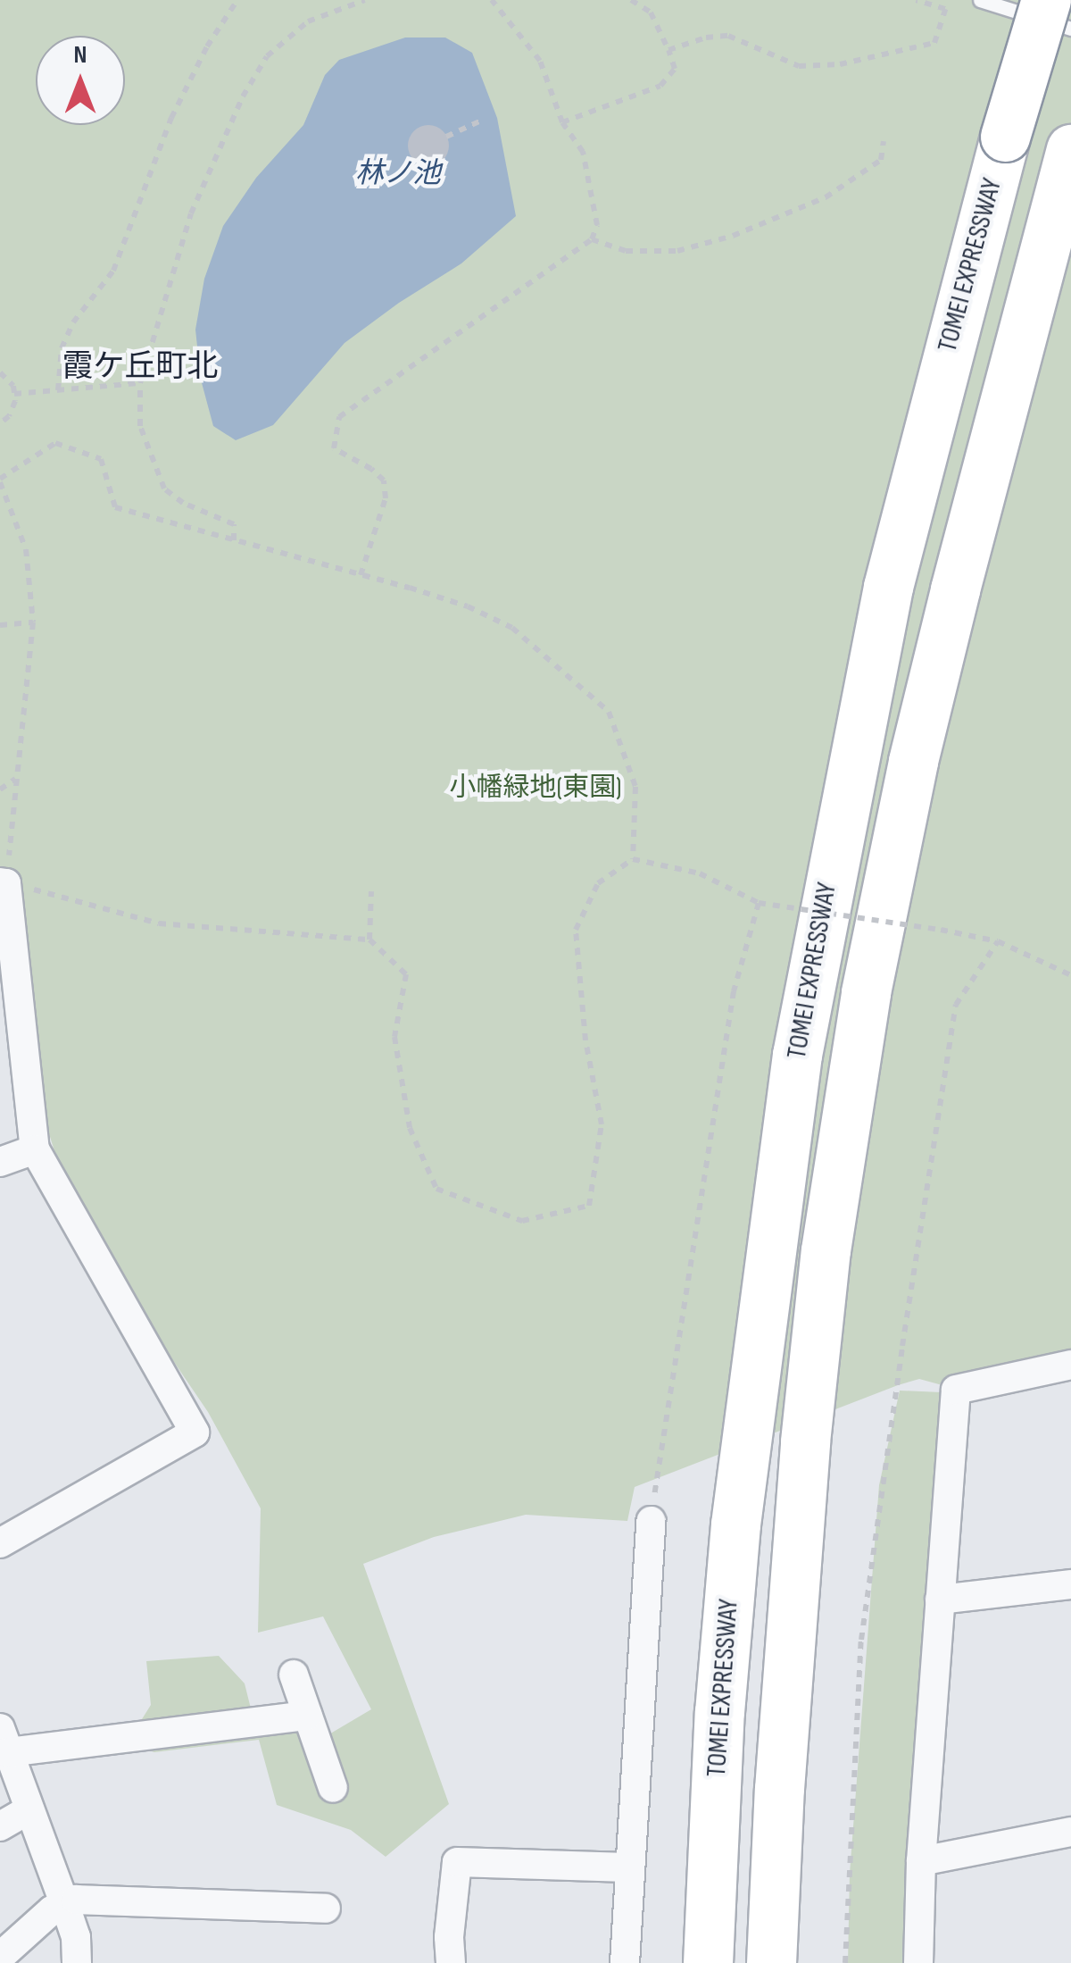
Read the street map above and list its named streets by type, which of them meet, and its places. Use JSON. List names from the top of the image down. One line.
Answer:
{"streets":{"highway":["TOMEI EXPRESSWAY"]},"districts":["霞ケ丘町北"],"water":["林ノ池"],"parks":["小幡緑地(東園)"],"north":"top"}
